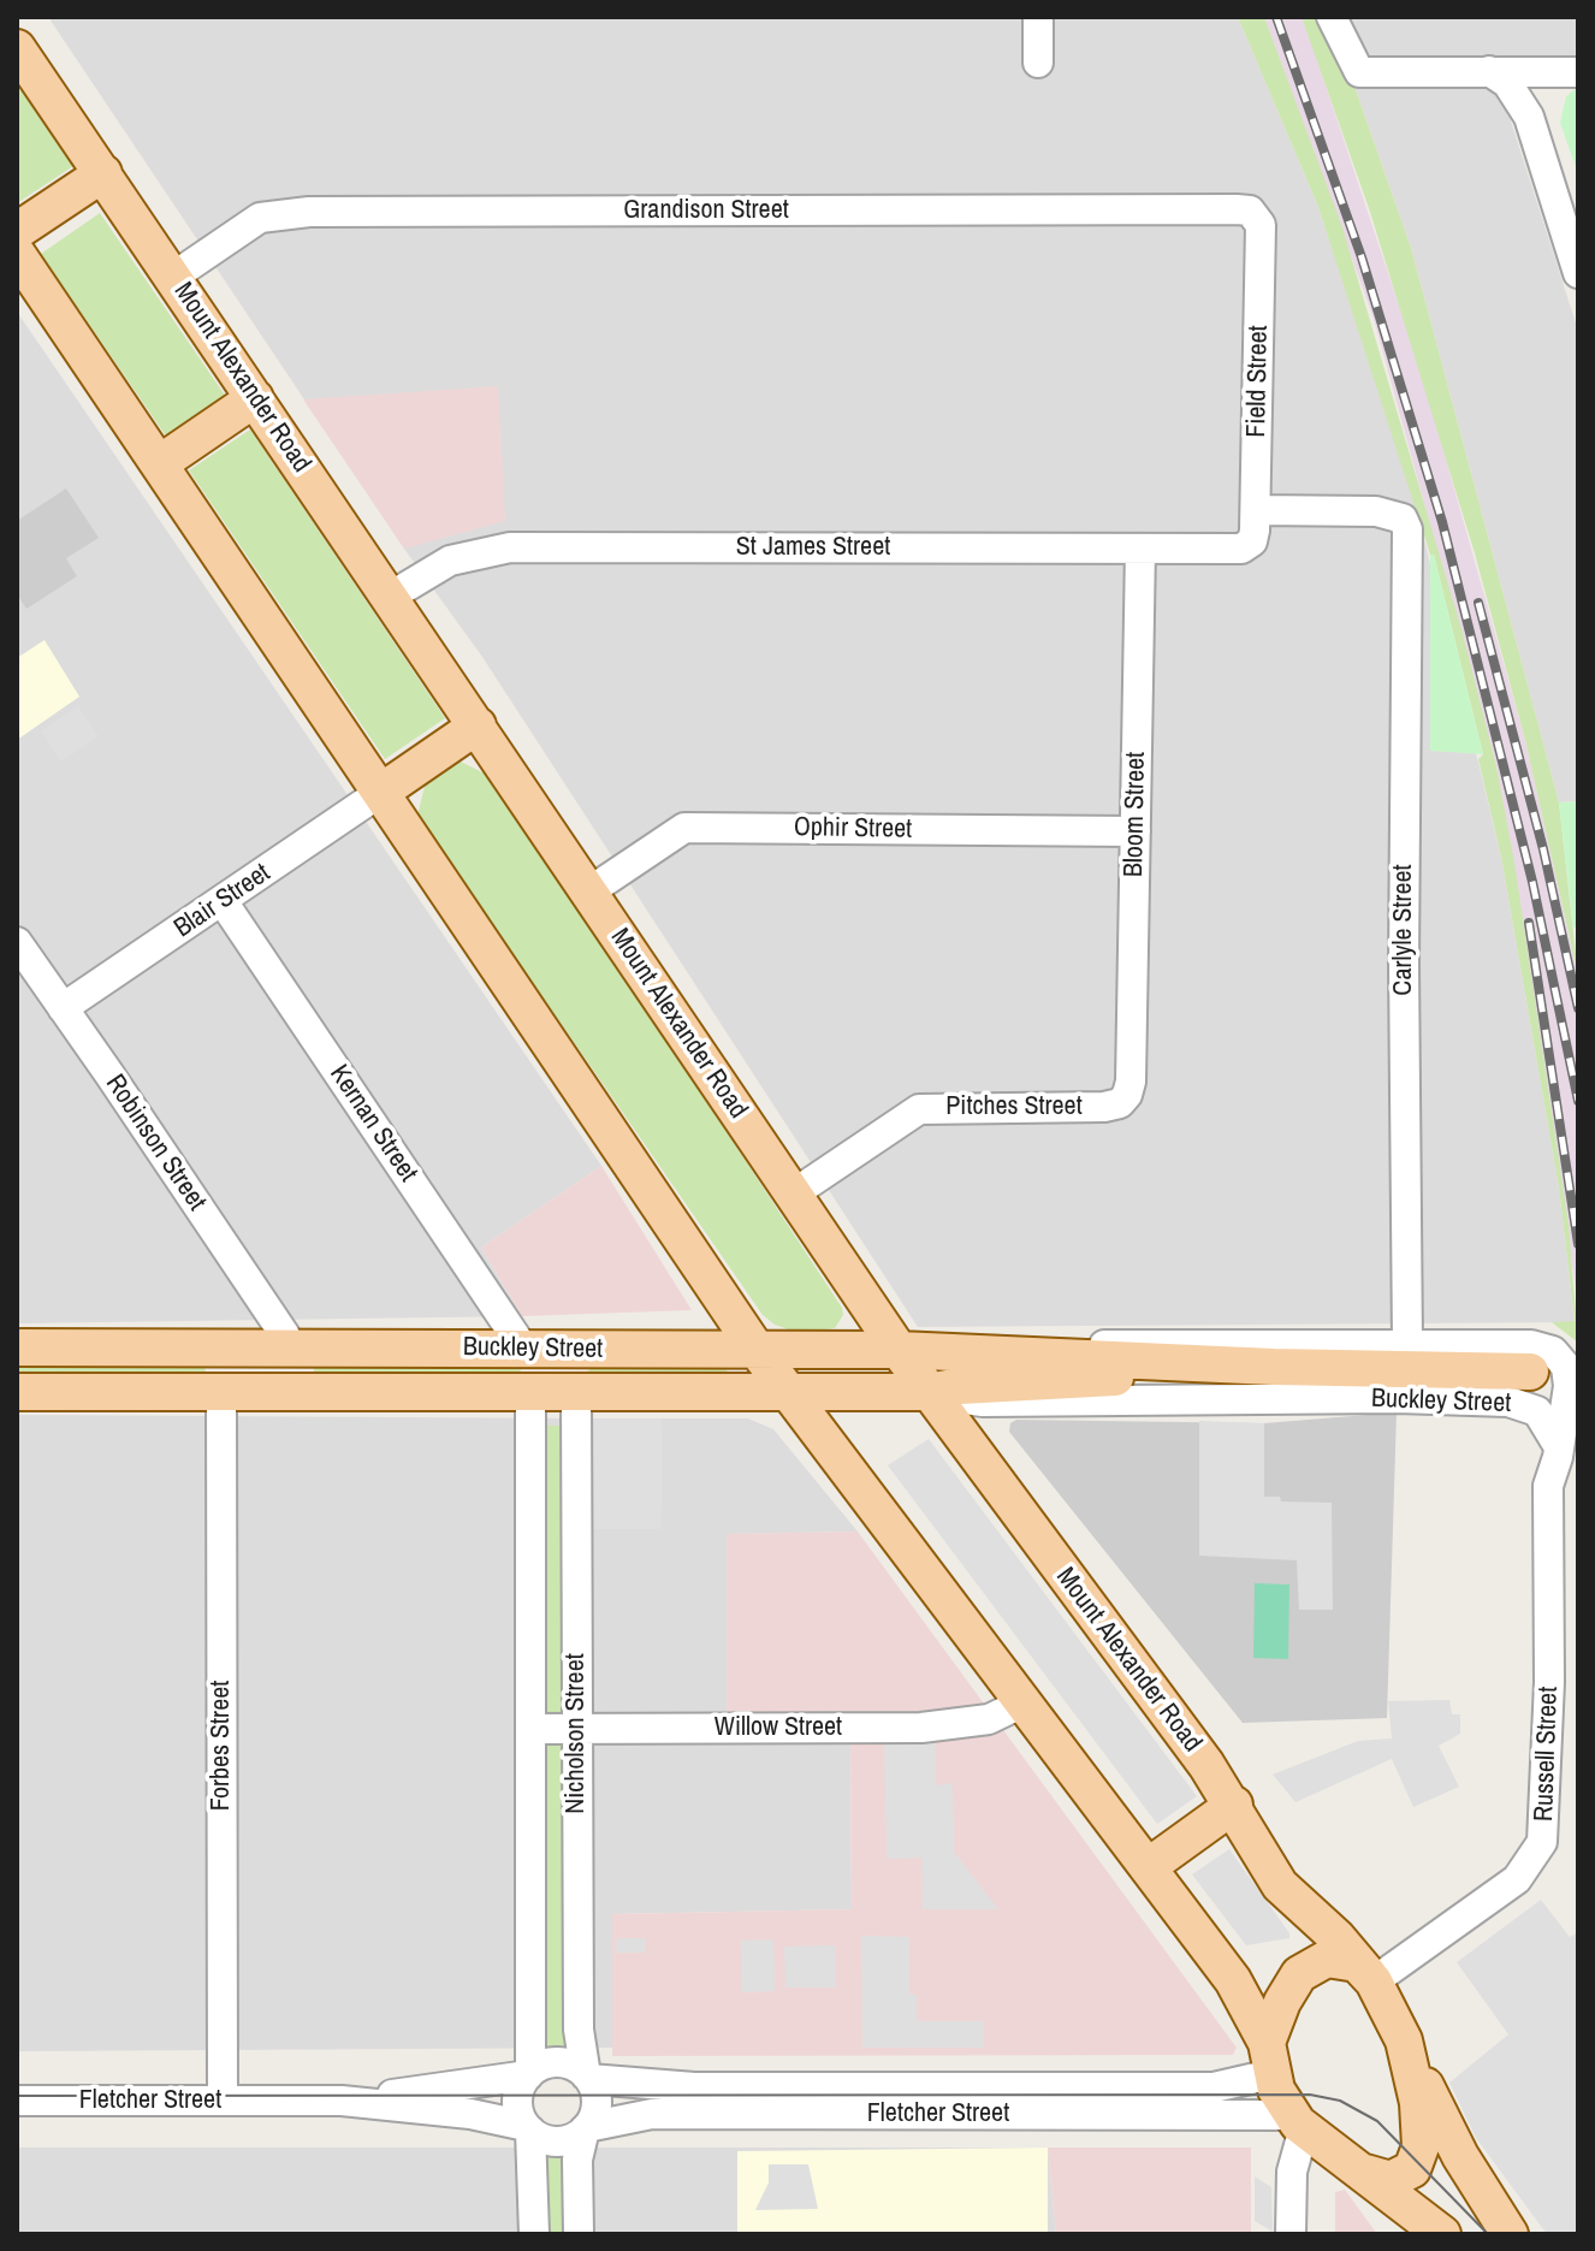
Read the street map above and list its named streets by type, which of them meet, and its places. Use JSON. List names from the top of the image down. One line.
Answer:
{"streets":{"main road":["Mount Alexander Road","Buckley Street"],"street":["Grandison Street","Field Street","St James Street","Bloom Street","Ophir Street","Blair Street","Carlyle Street","Pitches Street","Kernan Street","Robinson Street","Willow Street","Nicholson Street","Forbes Street","Russell Street","Fletcher Street"]},"crossings":[["Grandison Street","Mount Alexander Road"],["Grandison Street","Field Street"],["Mount Alexander Road","St James Street"],["Mount Alexander Road","Ophir Street"],["Mount Alexander Road","Pitches Street"],["Mount Alexander Road","Buckley Street"],["Mount Alexander Road","Russell Street"],["Field Street","St James Street"],["Field Street","Carlyle Street"],["St James Street","Bloom Street"],["Bloom Street","Ophir Street"],["Bloom Street","Pitches Street"],["Blair Street","Kernan Street"],["Blair Street","Robinson Street"],["Carlyle Street","Buckley Street"],["Kernan Street","Buckley Street"],["Robinson Street","Buckley Street"],["Buckley Street","Nicholson Street"],["Buckley Street","Forbes Street"],["Buckley Street","Russell Street"],["Willow Street","Nicholson Street"],["Nicholson Street","Fletcher Street"],["Forbes Street","Fletcher Street"]]}
